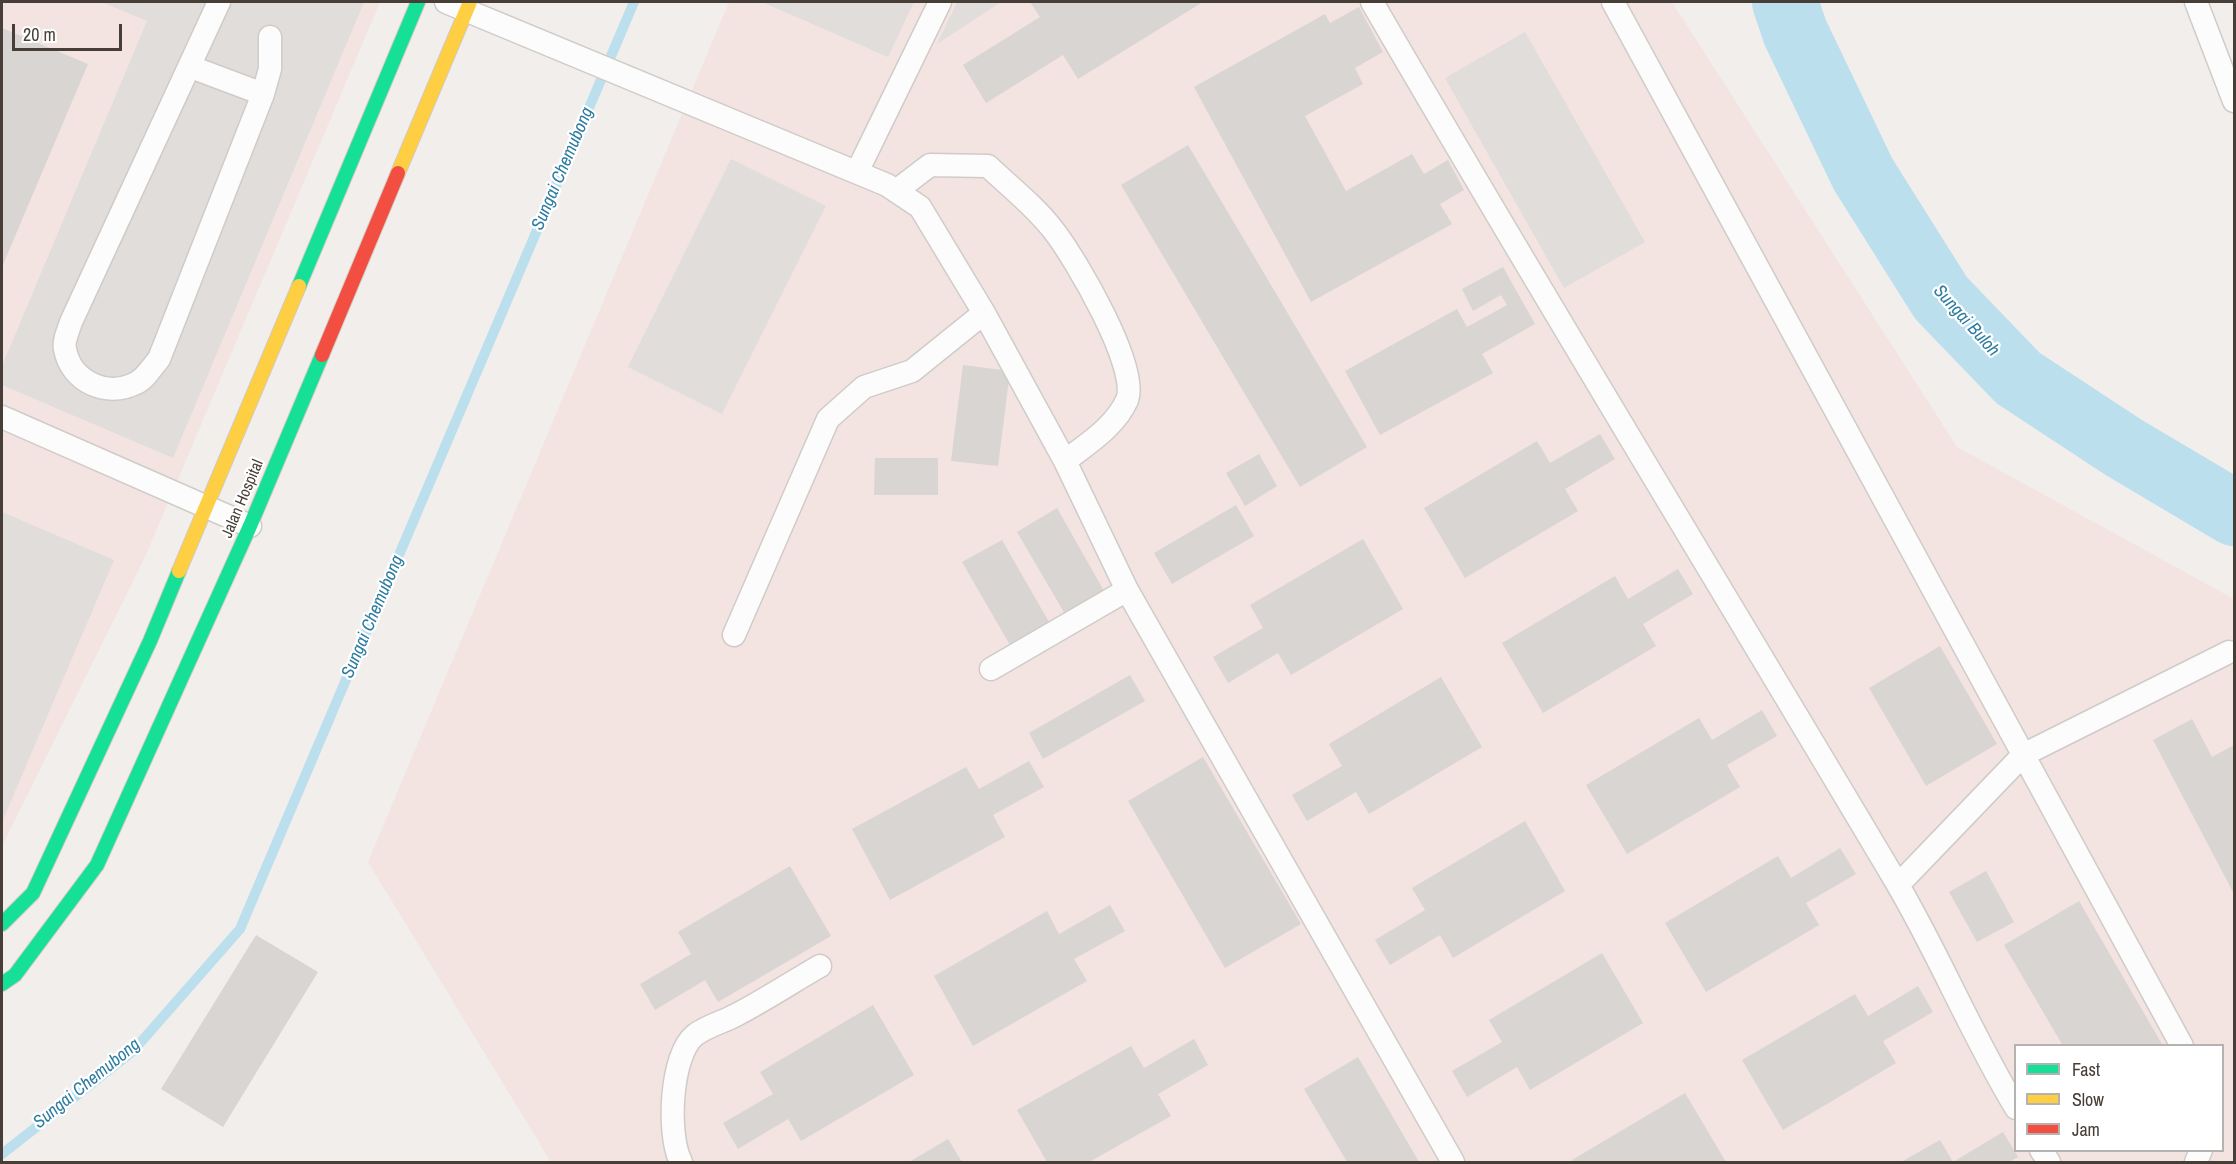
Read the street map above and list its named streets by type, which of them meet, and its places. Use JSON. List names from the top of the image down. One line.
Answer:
{"streets":{"main road":["Jalan Hospital"]},"water":["Sungai Chemubong","Sungai Buloh"],"legend":["Fast","Slow","Jam"],"scale_bar":"20 m"}
